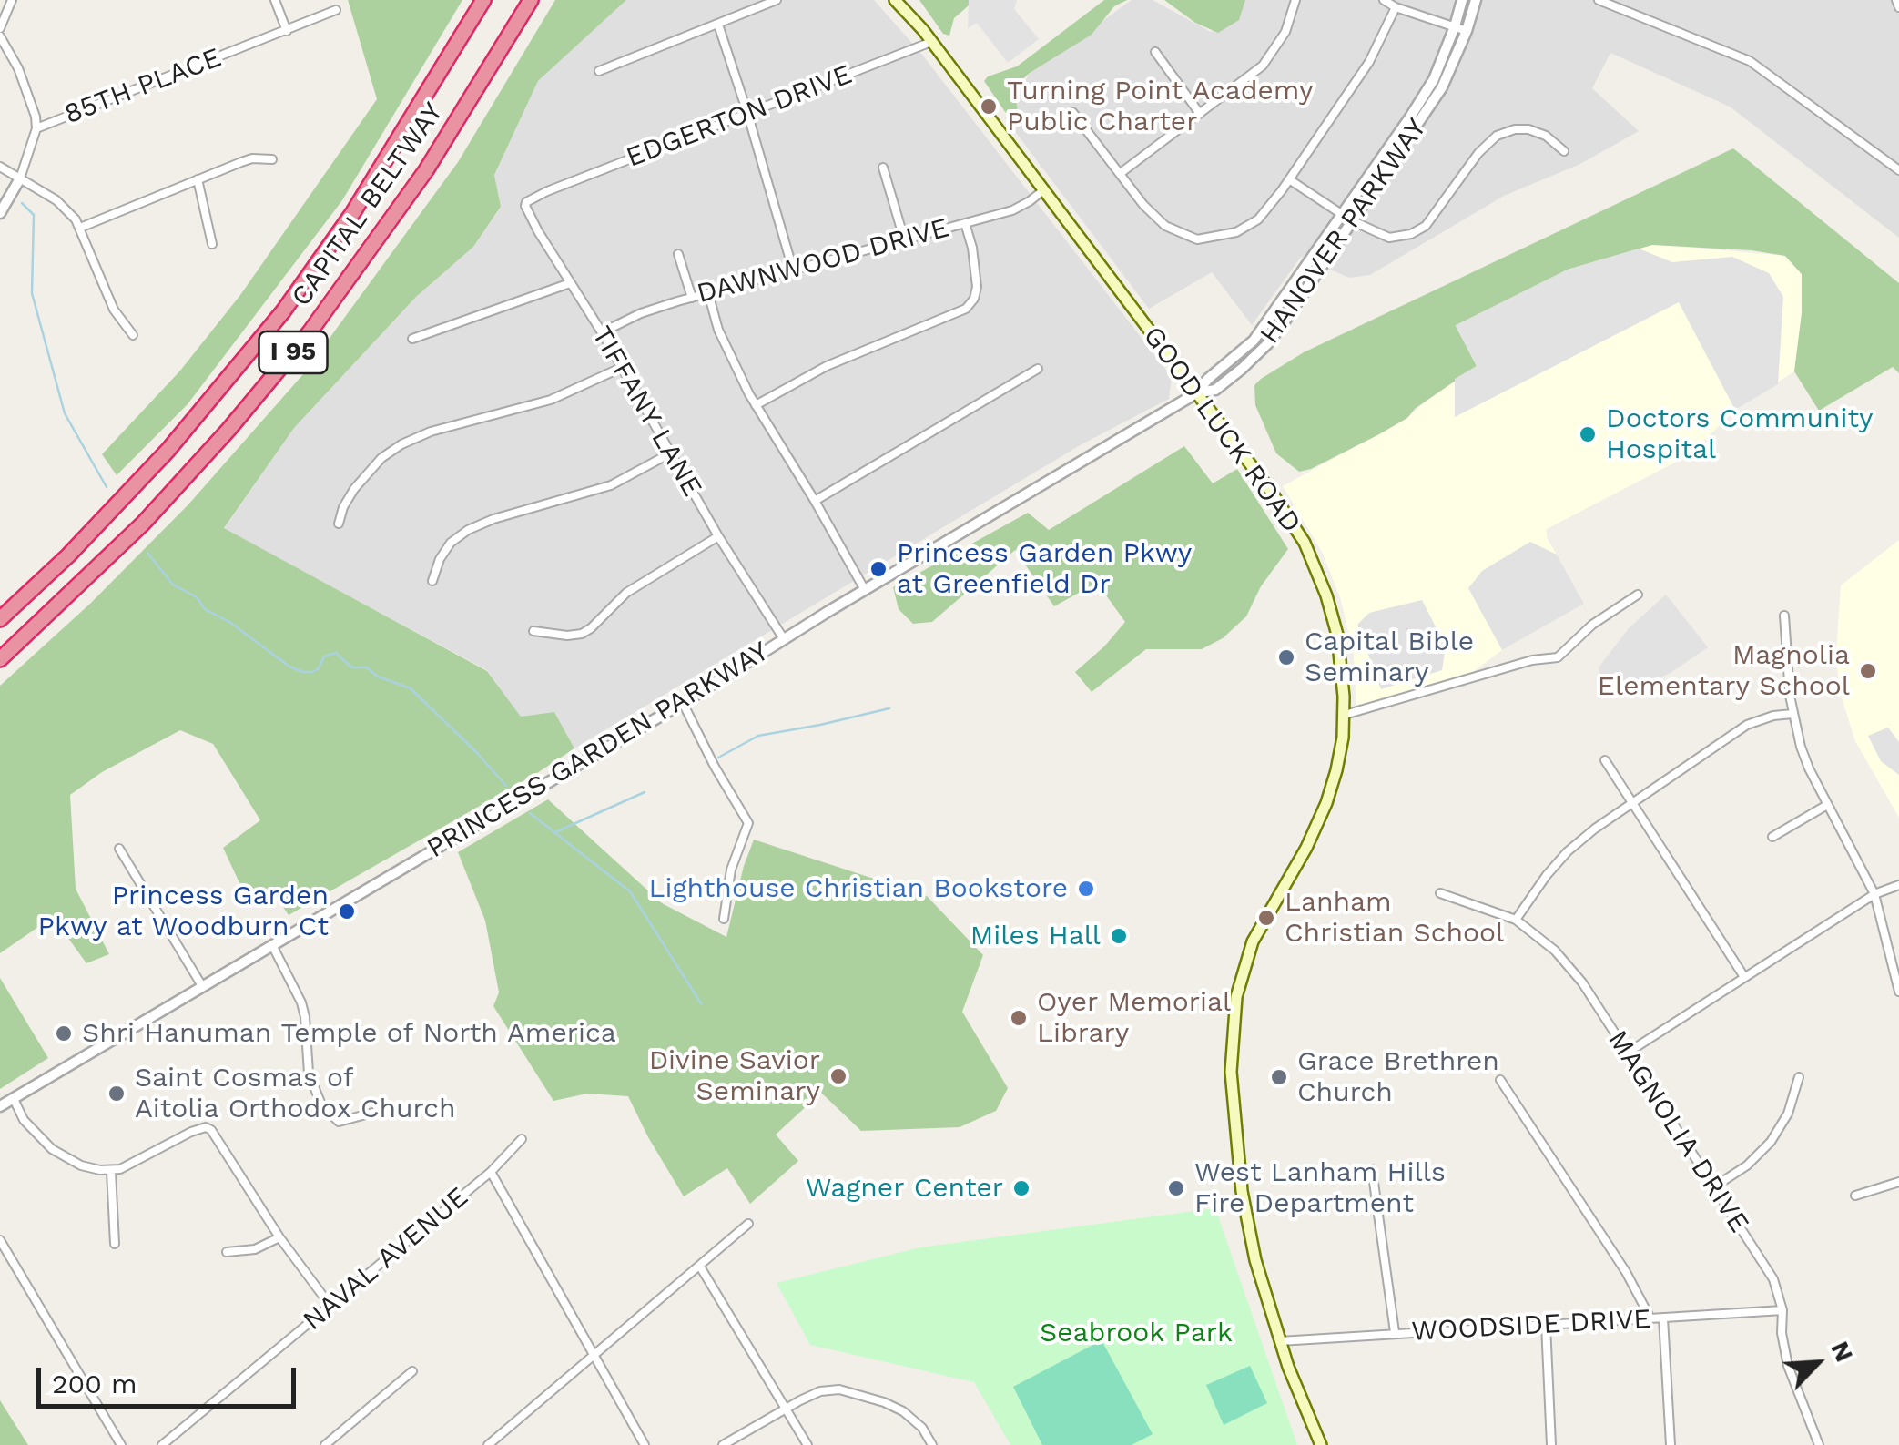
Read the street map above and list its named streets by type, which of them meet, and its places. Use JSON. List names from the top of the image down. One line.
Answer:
{"streets":{"highway":["CAPITAL BELTWAY","I 95"],"main road":["GOOD LUCK ROAD"],"street":["85TH PLACE","EDGERTON DRIVE","HANOVER PARKWAY","DAWNWOOD DRIVE","TIFFANY LANE","PRINCESS GARDEN PARKWAY","MAGNOLIA DRIVE","NAVAL AVENUE","WOODSIDE DRIVE"]},"crossings":[["EDGERTON DRIVE","TIFFANY LANE"],["EDGERTON DRIVE","GOOD LUCK ROAD"],["HANOVER PARKWAY","GOOD LUCK ROAD"],["HANOVER PARKWAY","PRINCESS GARDEN PARKWAY"],["DAWNWOOD DRIVE","TIFFANY LANE"],["DAWNWOOD DRIVE","GOOD LUCK ROAD"],["TIFFANY LANE","PRINCESS GARDEN PARKWAY"],["GOOD LUCK ROAD","PRINCESS GARDEN PARKWAY"],["GOOD LUCK ROAD","WOODSIDE DRIVE"],["MAGNOLIA DRIVE","WOODSIDE DRIVE"]],"parks":["Seabrook Park"],"places":["Turning Point Academy Public Charter","Doctors Community Hospital","Princess Garden Pkwy at Greenfield Dr","Capital Bible Seminary","Magnolia Elementary School","Lighthouse Christian Bookstore","Princess Garden Pkwy at Woodburn Ct","Lanham Christian School","Miles Hall","Oyer Memorial Library","Shri Hanuman Temple of North America","Divine Savior Seminary","Grace Brethren Church","Saint Cosmas of Aitolia Orthodox Church","Wagner Center","West Lanham Hills Fire Department"],"scale_bar":"200 m","north":"top right"}
